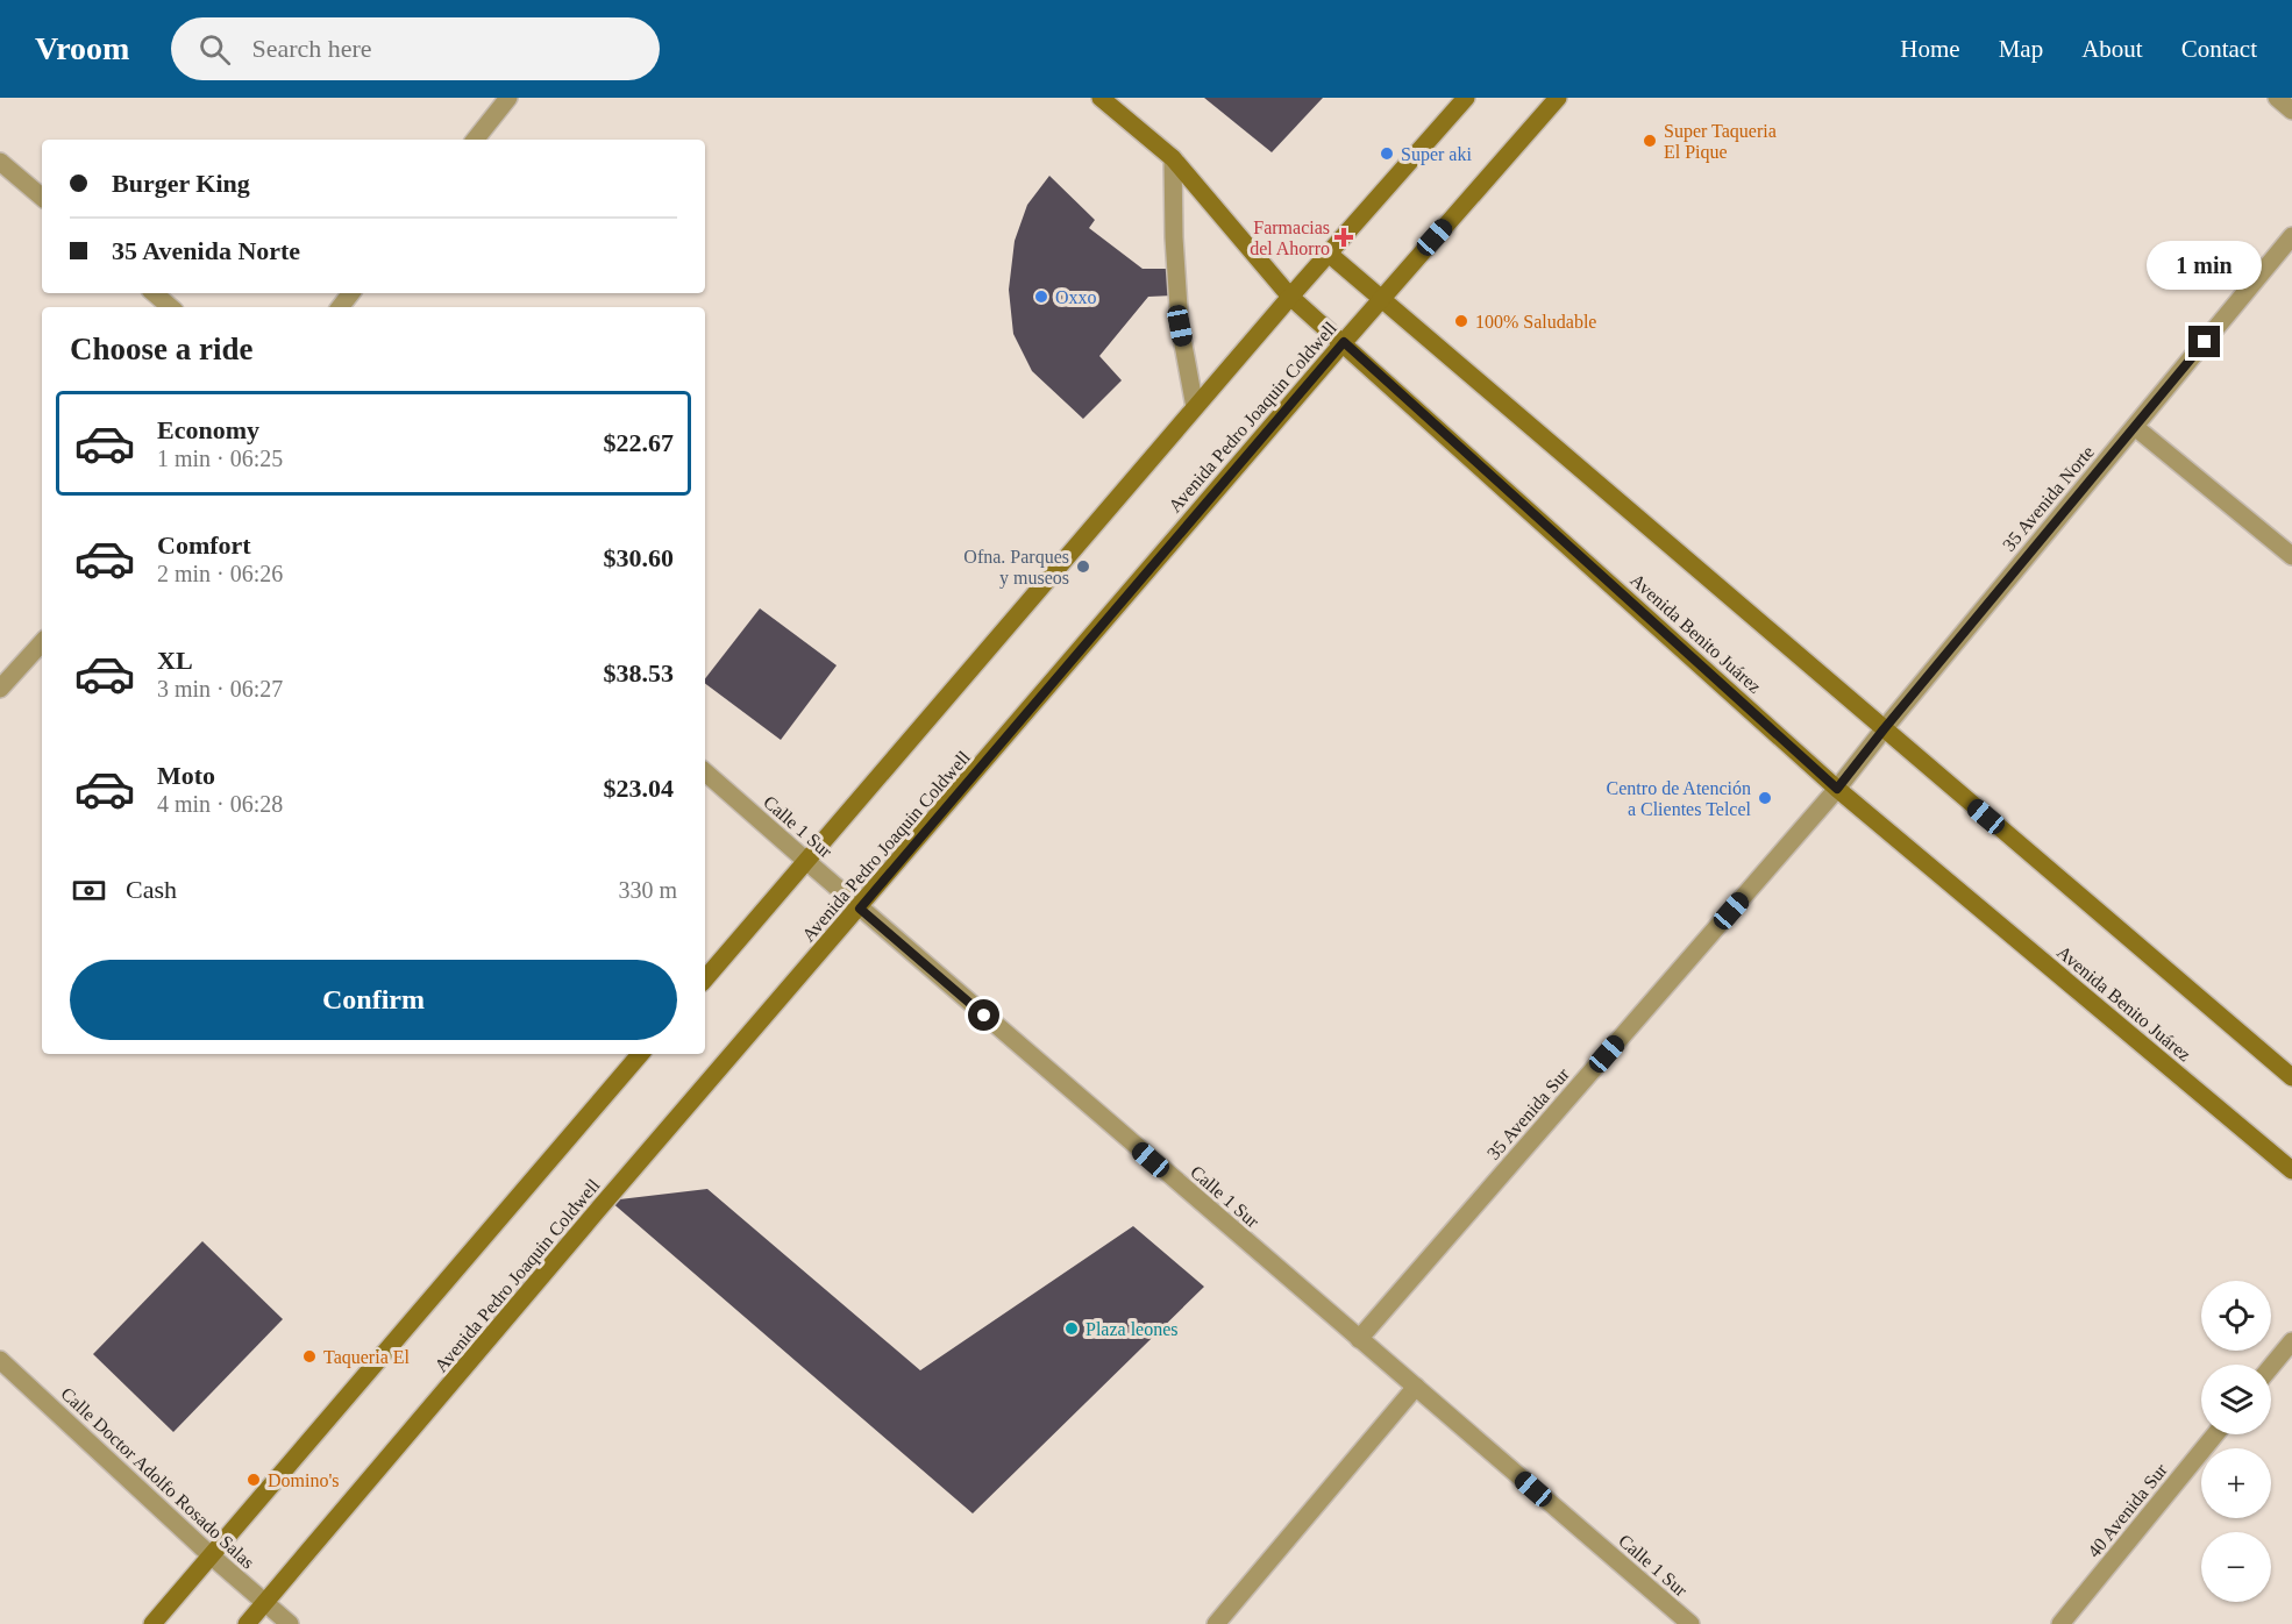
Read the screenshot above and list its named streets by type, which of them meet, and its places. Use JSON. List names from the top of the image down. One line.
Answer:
{"streets":{"main road":["Avenida Pedro Joaquin Coldwell","Avenida Benito Juárez"],"street":["35 Avenida Norte","Calle 1 Sur","35 Avenida Sur","Calle Doctor Adolfo Rosado Salas","40 Avenida Sur"]},"crossings":[["Avenida Pedro Joaquin Coldwell","Avenida Benito Juárez"],["Avenida Pedro Joaquin Coldwell","Calle 1 Sur"],["Avenida Pedro Joaquin Coldwell","Calle Doctor Adolfo Rosado Salas"],["35 Avenida Norte","Avenida Benito Juárez"],["35 Avenida Norte","35 Avenida Sur"],["Avenida Benito Juárez","35 Avenida Sur"],["Calle 1 Sur","35 Avenida Sur"]],"places":{"other":["Super Taqueria El Pique","Super aki","Oxxo","100% Saludable","Ofna. Parques y museos","Centro de Atención a Clientes Telcel","Plaza leones","Taqueria El","Domino's"],"health":["Farmacias del Ahorro"]},"page":{"header":"Vroom","search":"Search here","nav":["Home","Map","About","Contact"],"banner":["Burger King","35 Avenida Norte"],"bubble":"1 min","heading":"Choose a ride","list":[{"name":"Economy","note":"1 min · 06:25","value":"$22.67"},{"name":"Comfort","note":"2 min · 06:26","value":"$30.60"},{"name":"XL","note":"3 min · 06:27","value":"$38.53"},{"name":"Moto","note":"4 min · 06:28","value":"$23.04"}],"pay":["Cash","330 m"],"buttons":"Confirm","map_buttons":["+","−"]}}
